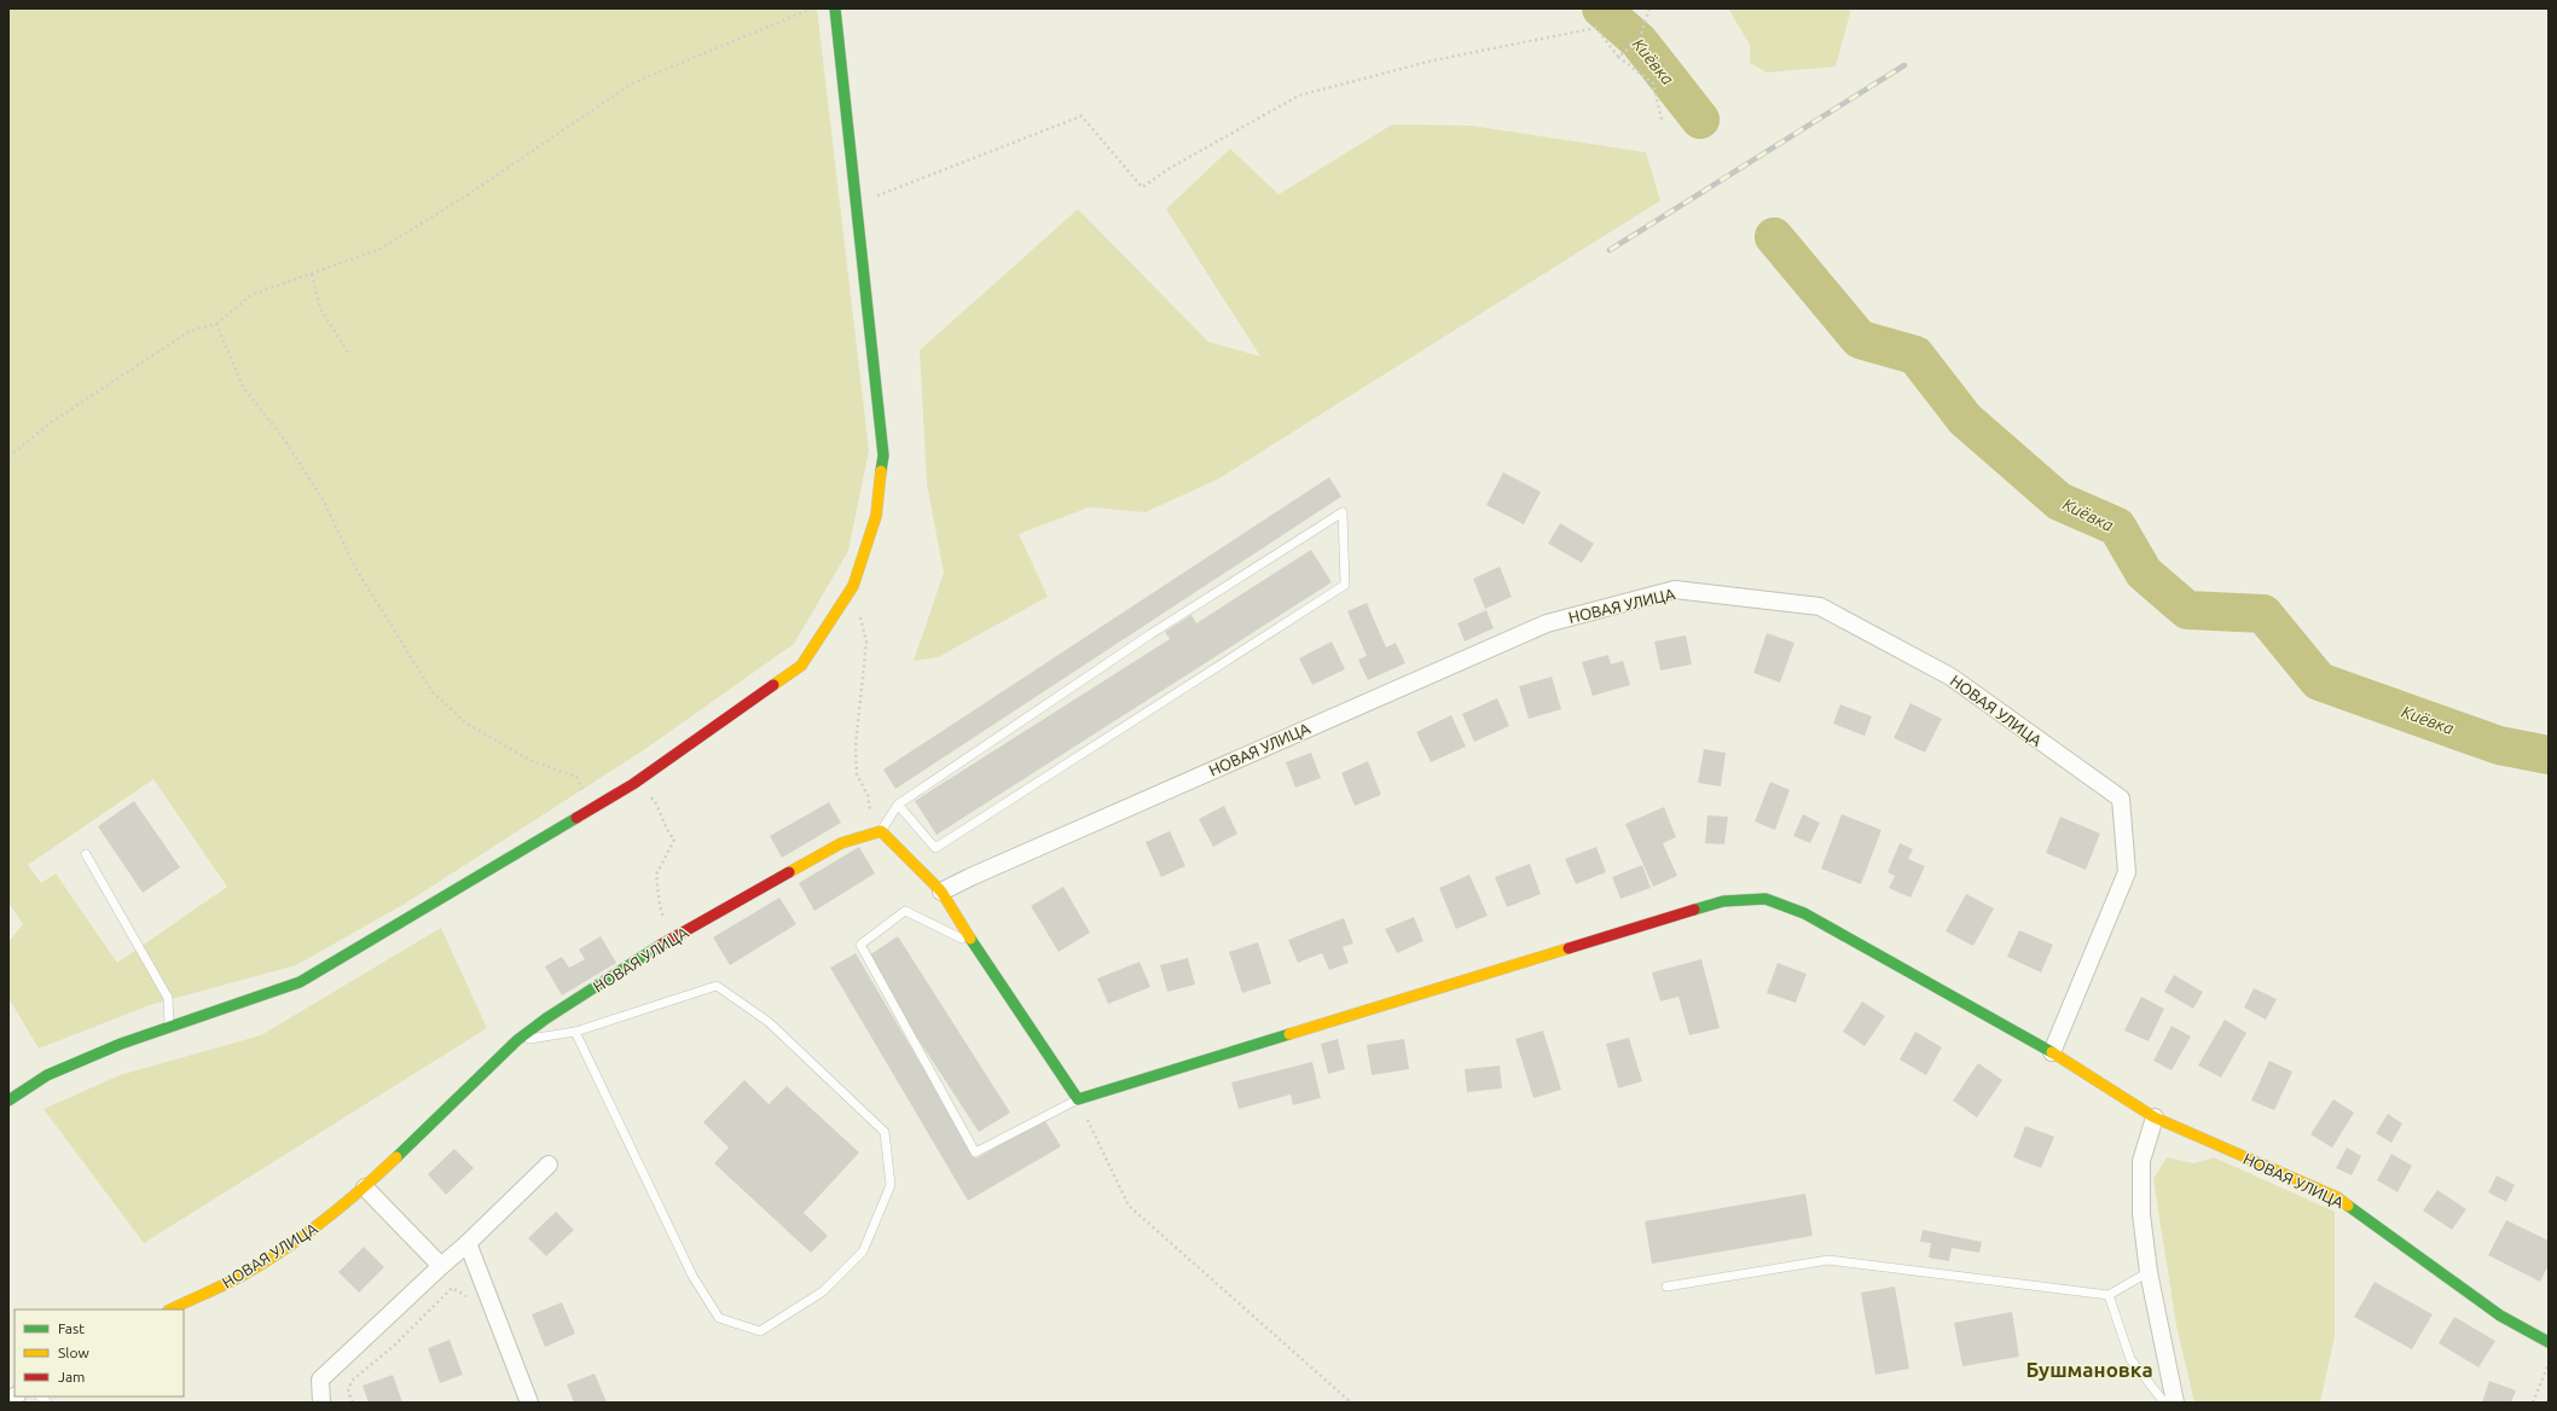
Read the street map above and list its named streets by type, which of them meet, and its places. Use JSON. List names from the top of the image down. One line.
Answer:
{"streets":{"street":["НОВАЯ УЛИЦА"]},"districts":["Бушмановка"],"water":["Киёвка"],"legend":["Fast","Slow","Jam"]}
